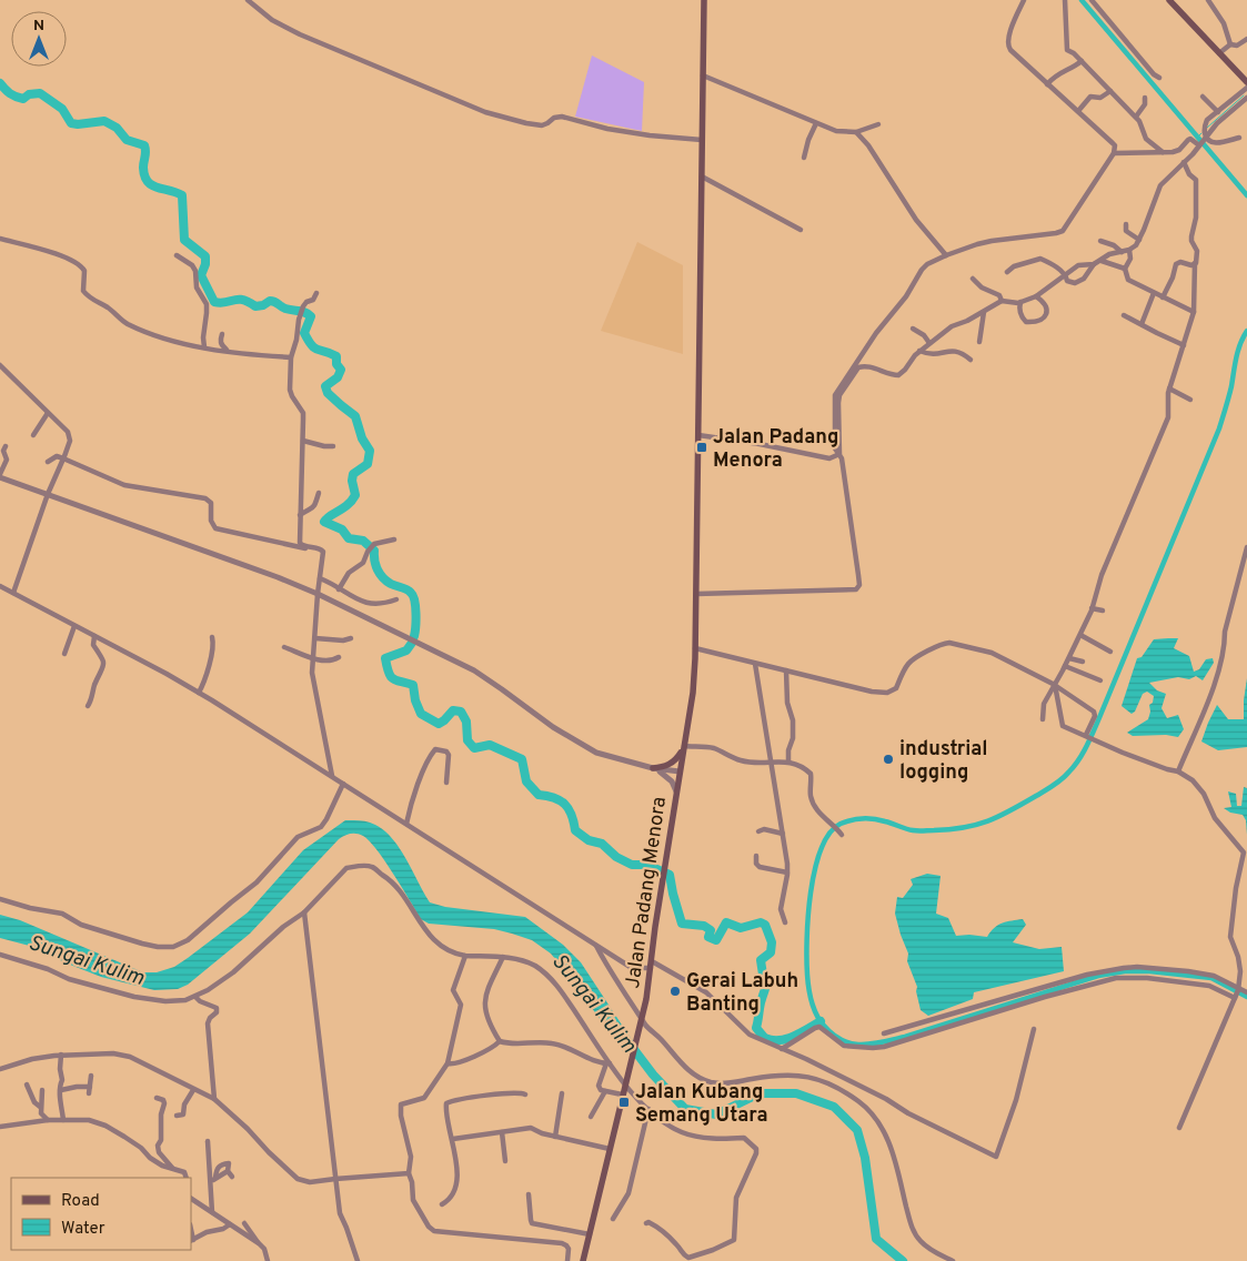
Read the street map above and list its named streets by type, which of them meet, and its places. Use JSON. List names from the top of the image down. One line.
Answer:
{"streets":{"main road":["Jalan Padang Menora"]},"water":["Sungai Kulim"],"places":{"transit":["Jalan Padang Menora","Jalan Kubang Semang Utara"],"other":["industrial logging","Gerai Labuh Banting"]},"legend":["Road","Water"],"north":"top"}
